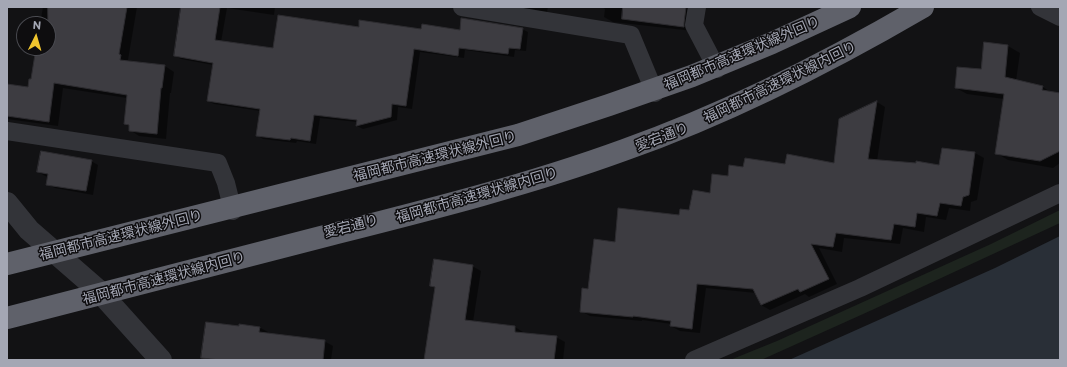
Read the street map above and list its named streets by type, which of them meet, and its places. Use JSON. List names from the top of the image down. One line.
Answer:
{"streets":{"highway":["福岡都市高速環状線外回り","福岡都市高速環状線内回り"],"street":["愛宕通り"]},"north":"top"}
